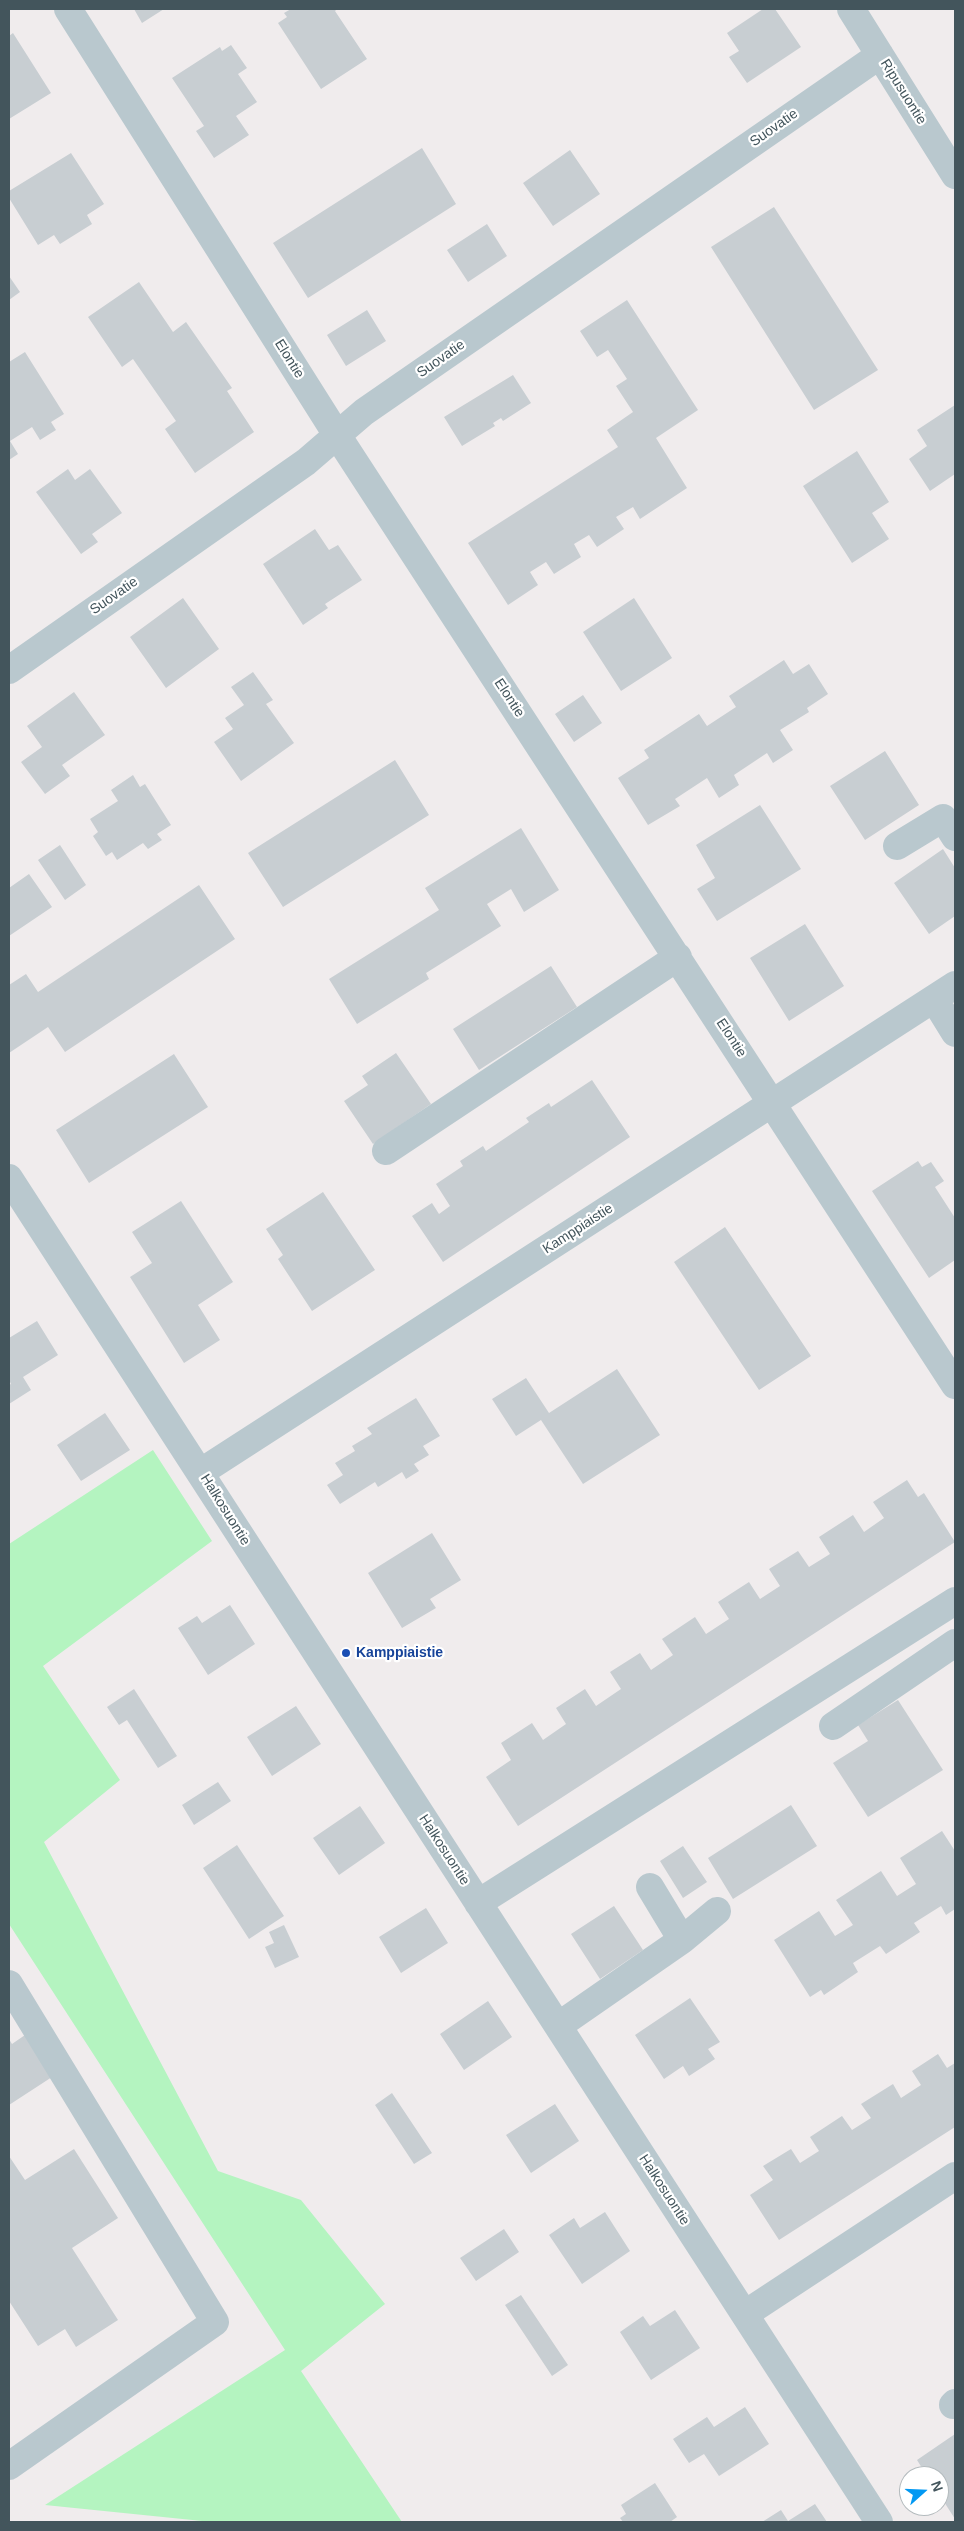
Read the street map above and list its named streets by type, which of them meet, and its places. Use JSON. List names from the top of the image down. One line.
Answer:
{"streets":{"street":["Ripusuontie","Suovatie","Elontie","Kamppiaistie","Halkosuontie"]},"crossings":[["Ripusuontie","Suovatie"],["Suovatie","Elontie"],["Elontie","Kamppiaistie"],["Kamppiaistie","Halkosuontie"]],"places":["Kamppiaistie"],"north":"right"}
